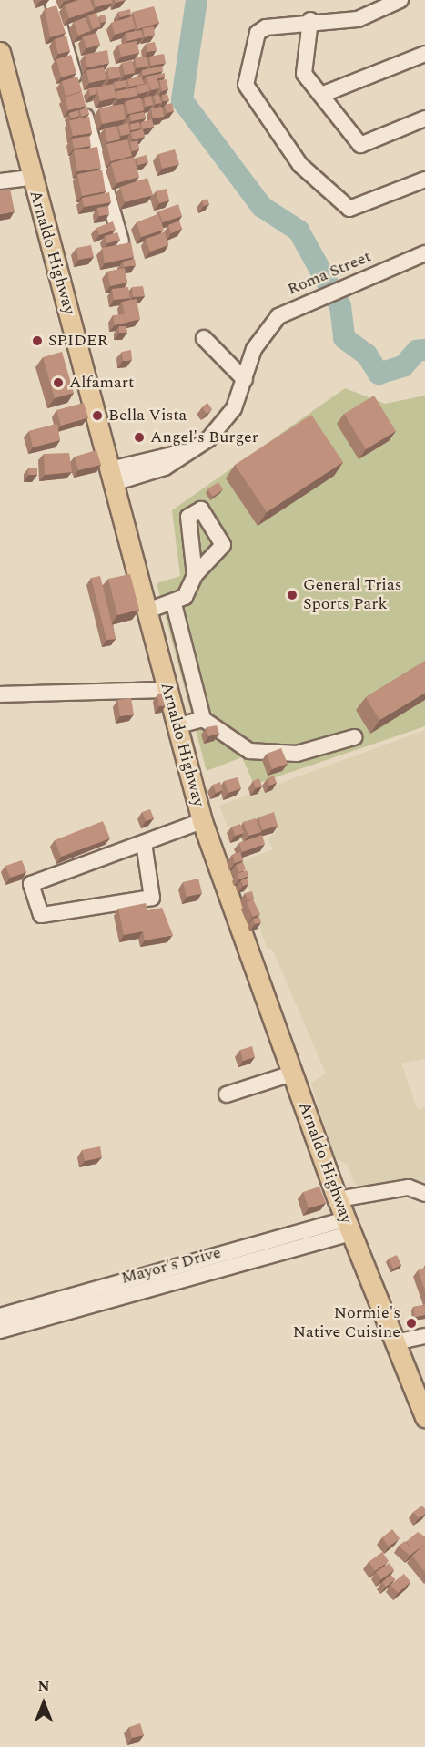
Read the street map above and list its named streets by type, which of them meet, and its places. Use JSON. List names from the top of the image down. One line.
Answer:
{"streets":{"main road":["Arnaldo Highway"],"street":["Roma Street","Mayor's Drive"]},"crossings":[["Arnaldo Highway","Roma Street"],["Arnaldo Highway","Mayor's Drive"]],"places":["SPIDER","Alfamart","Bella Vista","Angel's Burger","General Trias Sports Park","Normie's Native Cuisine"],"north":"top"}
